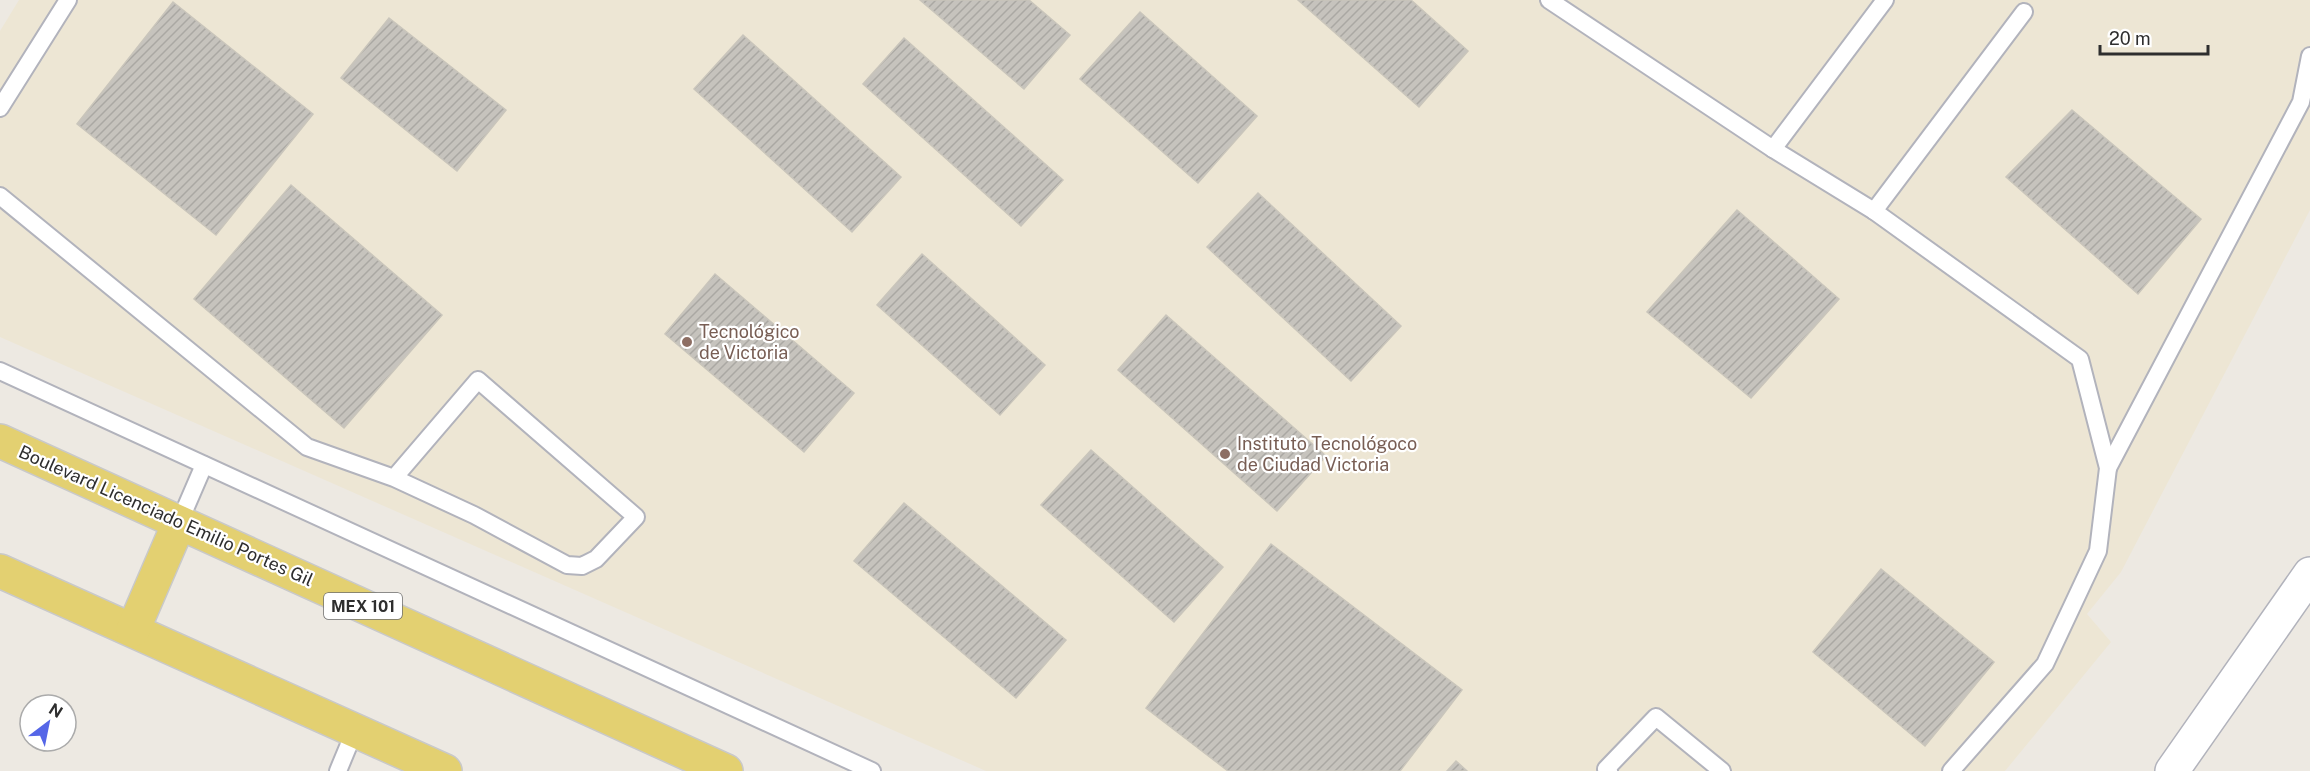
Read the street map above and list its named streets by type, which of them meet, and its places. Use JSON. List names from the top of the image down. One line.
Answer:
{"streets":{"main road":["Boulevard Licenciado Emilio Portes Gil","MEX 101"]},"places":["Tecnológico de Victoria","Instituto Tecnológoco de Ciudad Victoria"],"scale_bar":"20 m","north":"top right"}
